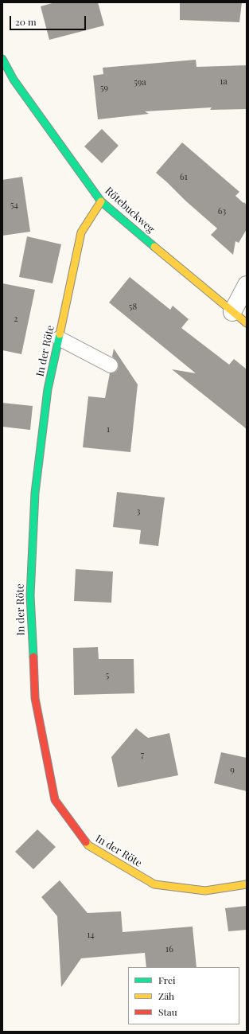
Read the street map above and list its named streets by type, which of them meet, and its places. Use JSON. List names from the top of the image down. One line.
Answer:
{"streets":{"street":["Rötebuckweg","In der Röte"]},"crossings":[["Rötebuckweg","In der Röte"]],"house_numbers":["1a","59a","59","61","54","63","58","2","1","3","5","7","9","14","16"],"legend":["Frei","Zäh","Stau"],"scale_bar":"20 m"}
